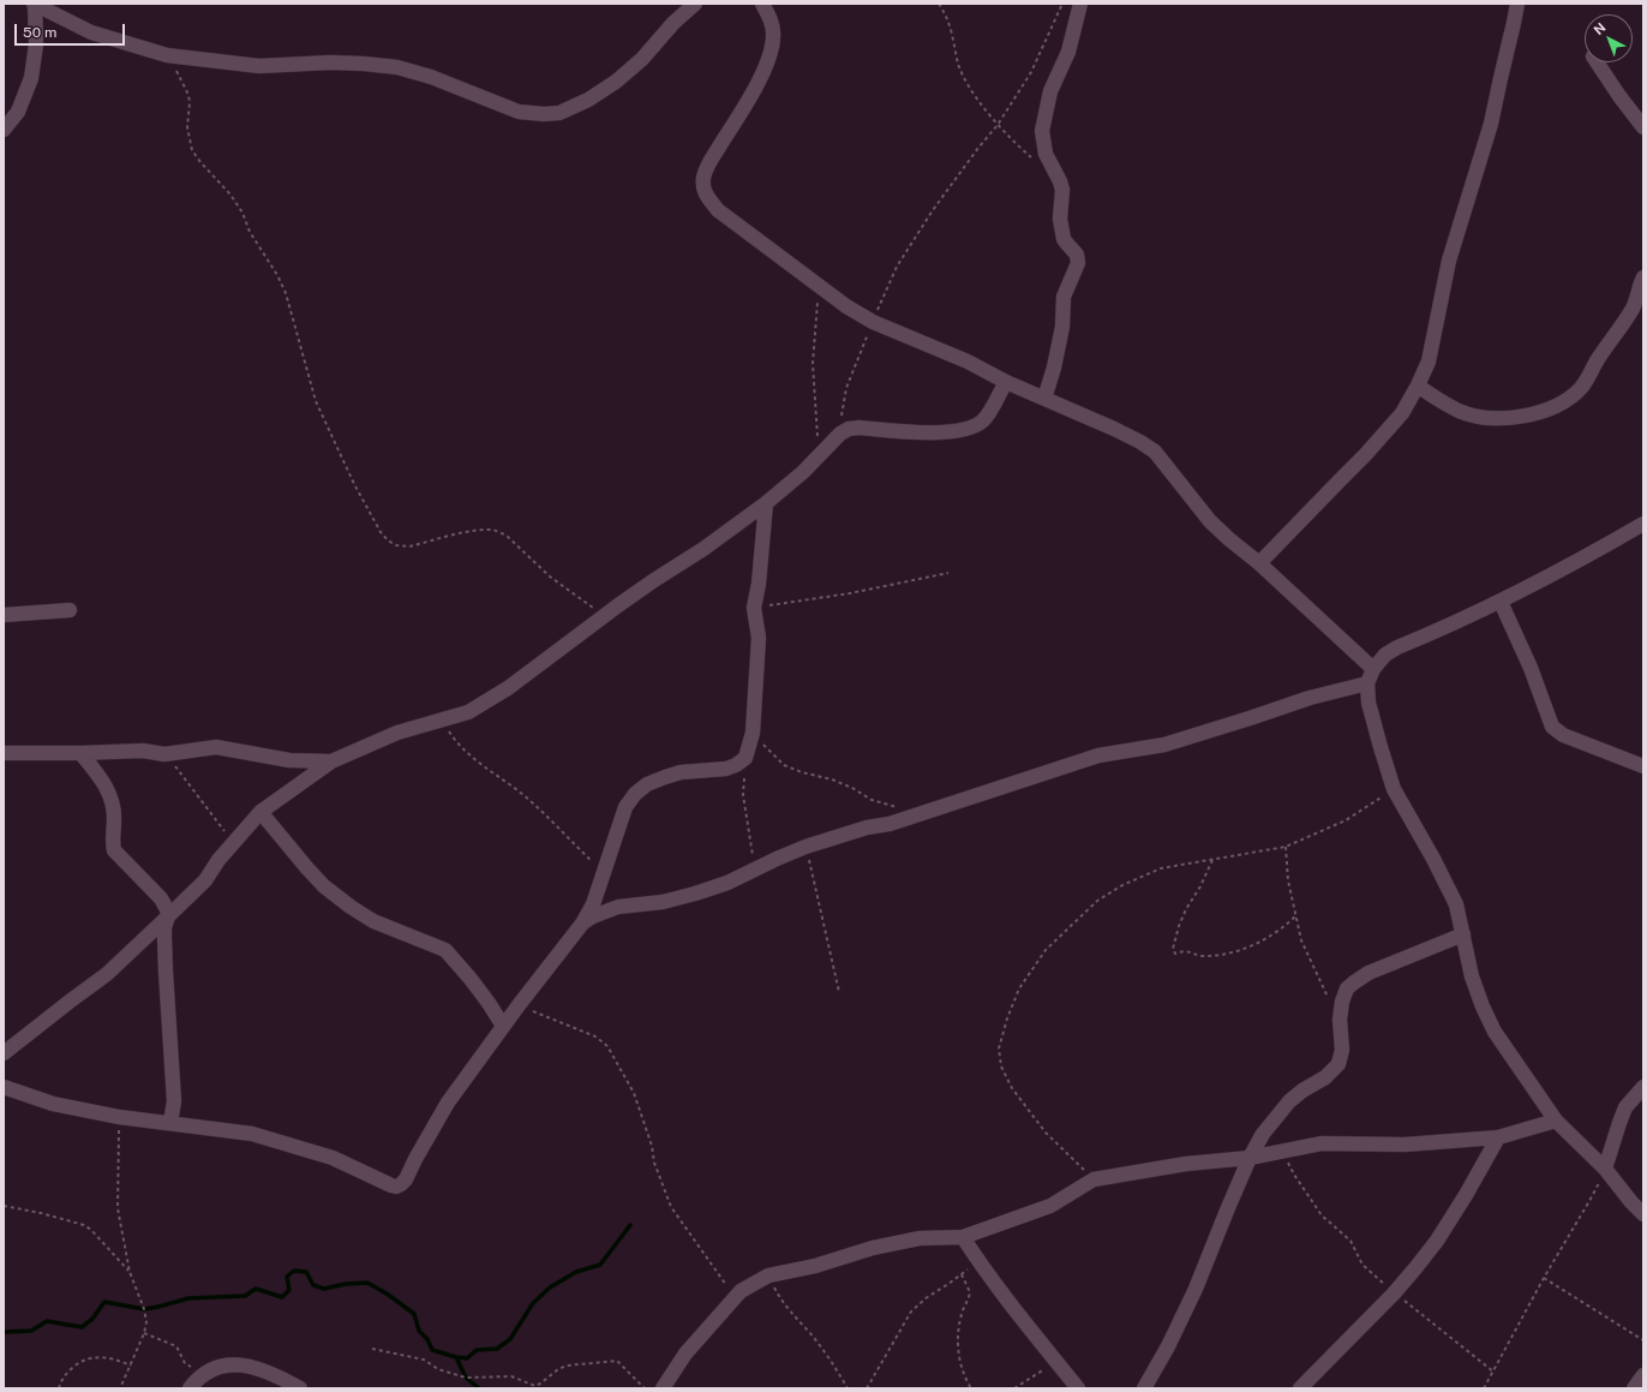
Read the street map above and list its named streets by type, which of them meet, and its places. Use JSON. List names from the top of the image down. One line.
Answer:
{"scale_bar":"50 m","north":"top left"}
